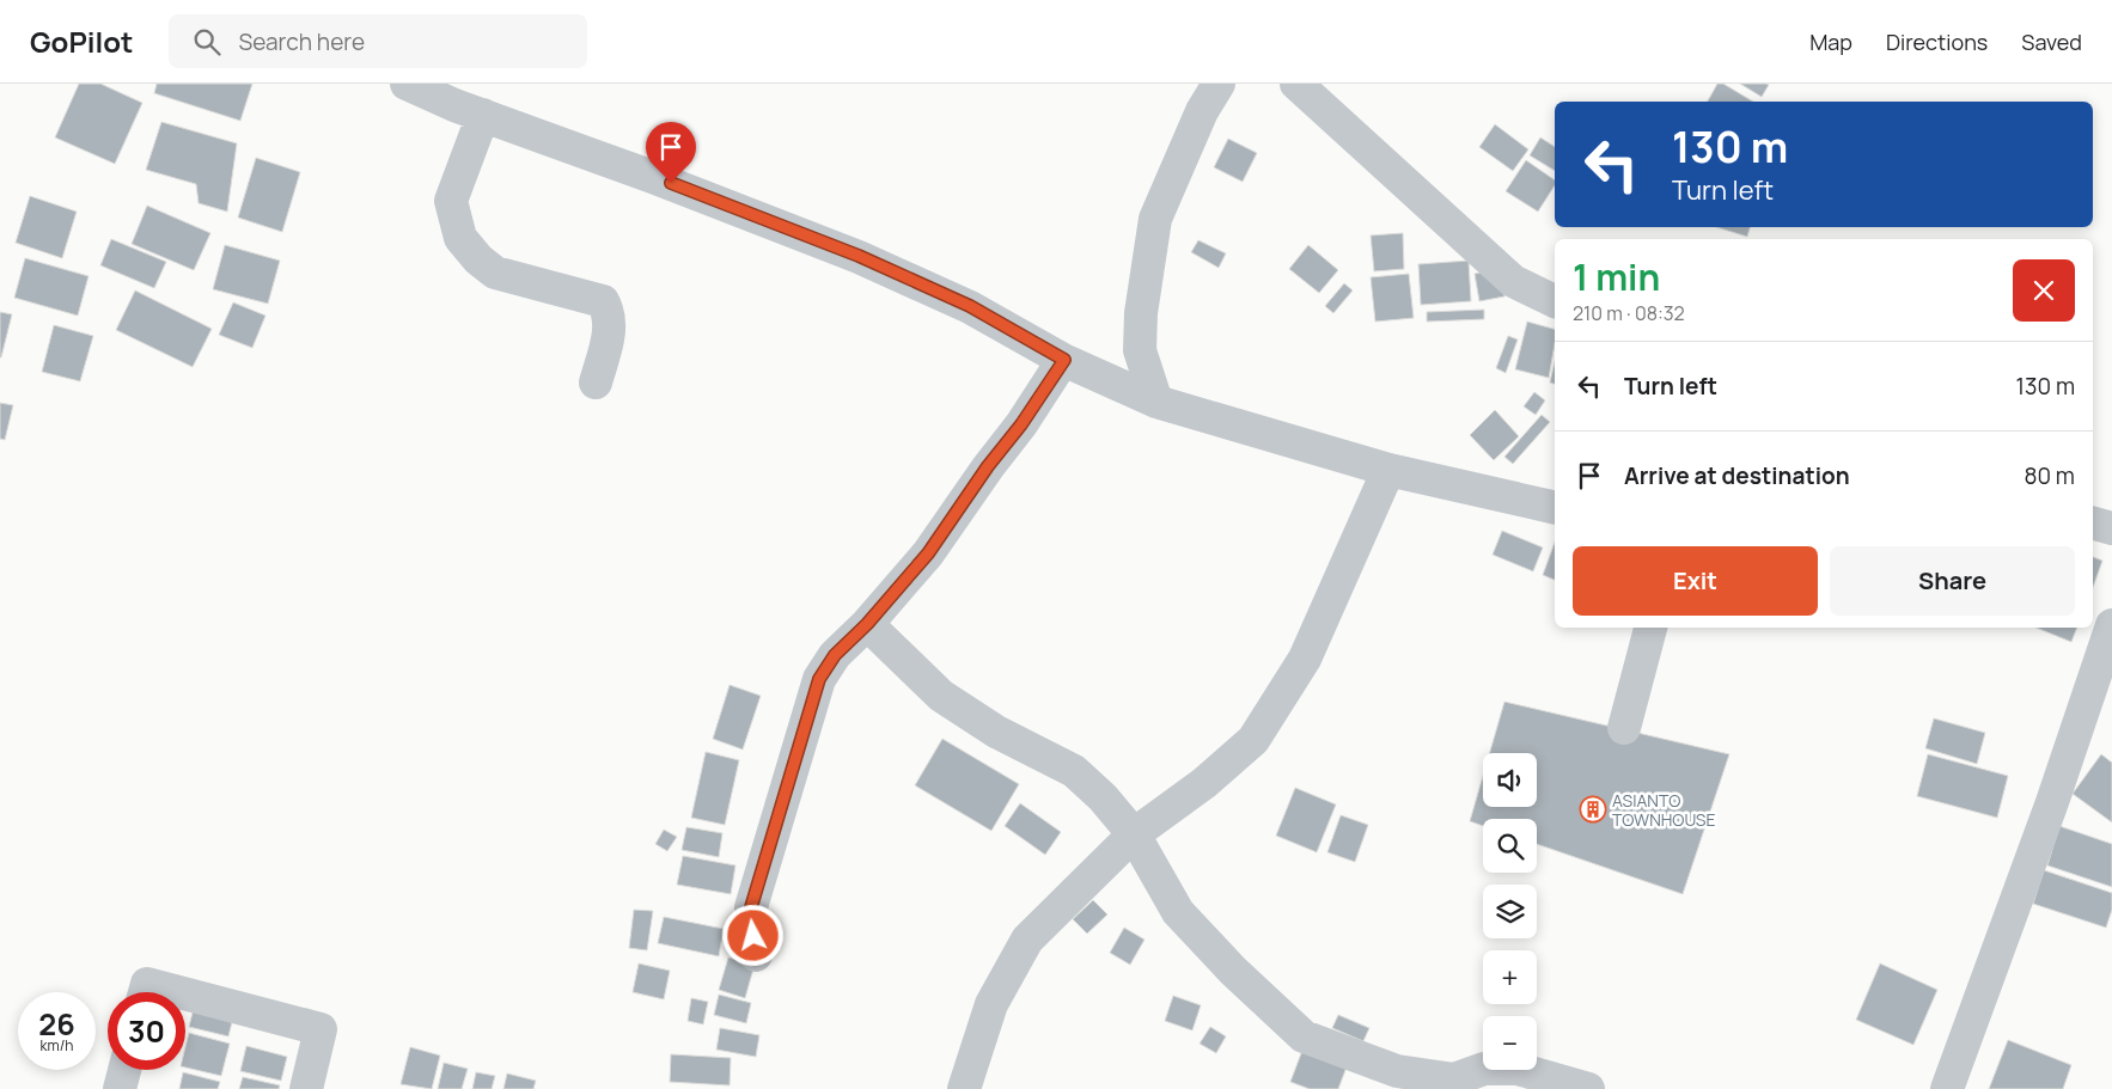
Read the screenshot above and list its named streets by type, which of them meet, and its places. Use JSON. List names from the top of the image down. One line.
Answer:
{"places":{"building":["ASIANTO TOWNHOUSE"]},"page":{"header":"GoPilot","search":"Search here","nav":["Map","Directions","Saved"],"turn":["130 m","Turn left"],"heading":["1 min","210 m · 08:32"],"list":[{"name":"Turn left","value":"130 m"},{"name":"Arrive at destination","value":"80 m"}],"buttons":["Exit","Share"],"map_buttons":["+","−"],"speed":"26 km/h","limit":"30"}}
